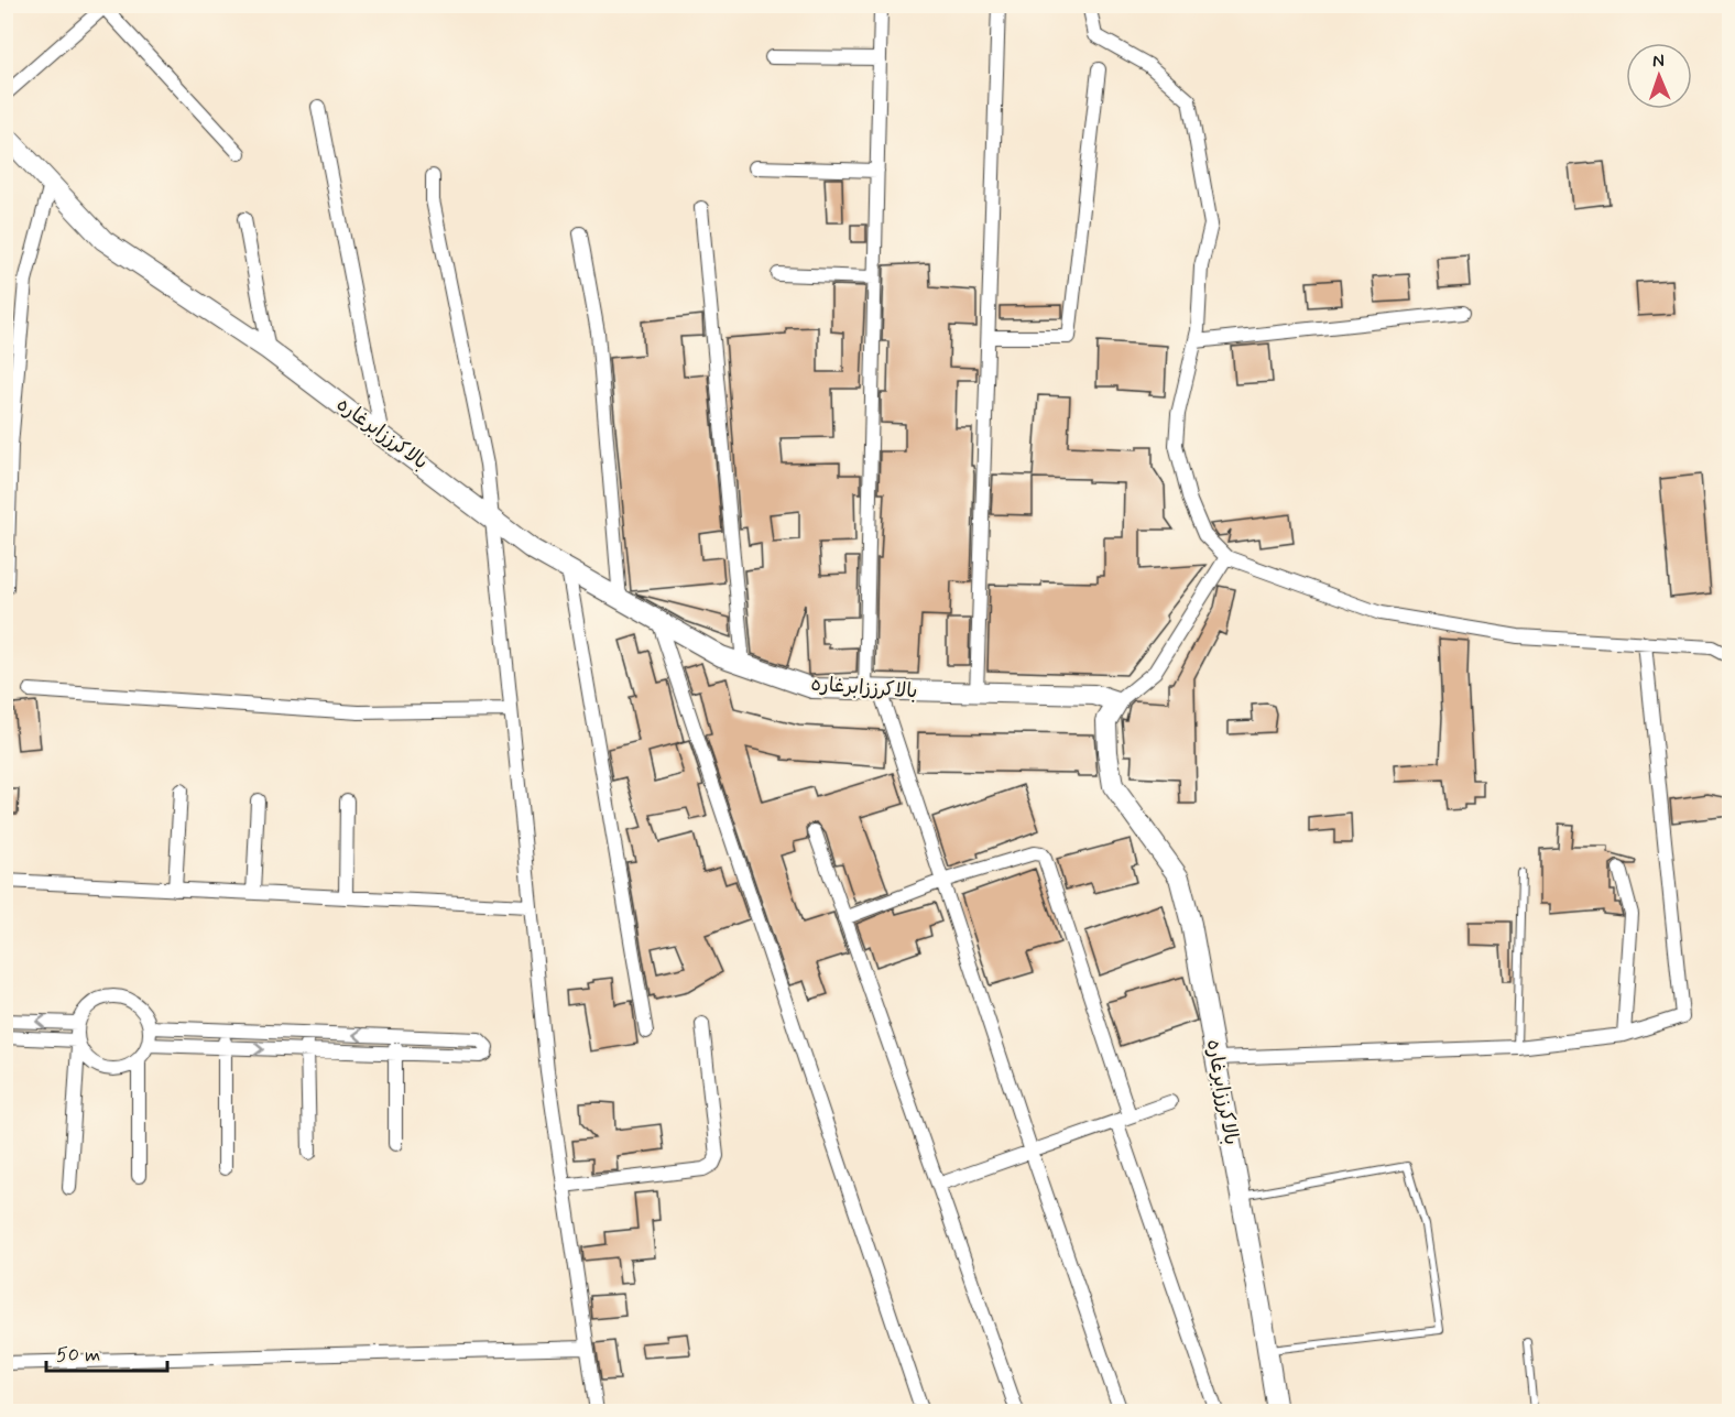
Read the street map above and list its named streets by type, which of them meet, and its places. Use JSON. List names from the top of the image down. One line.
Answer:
{"streets":{"street":["بالاکرززابرغاره"]},"scale_bar":"50 m","north":"top"}
